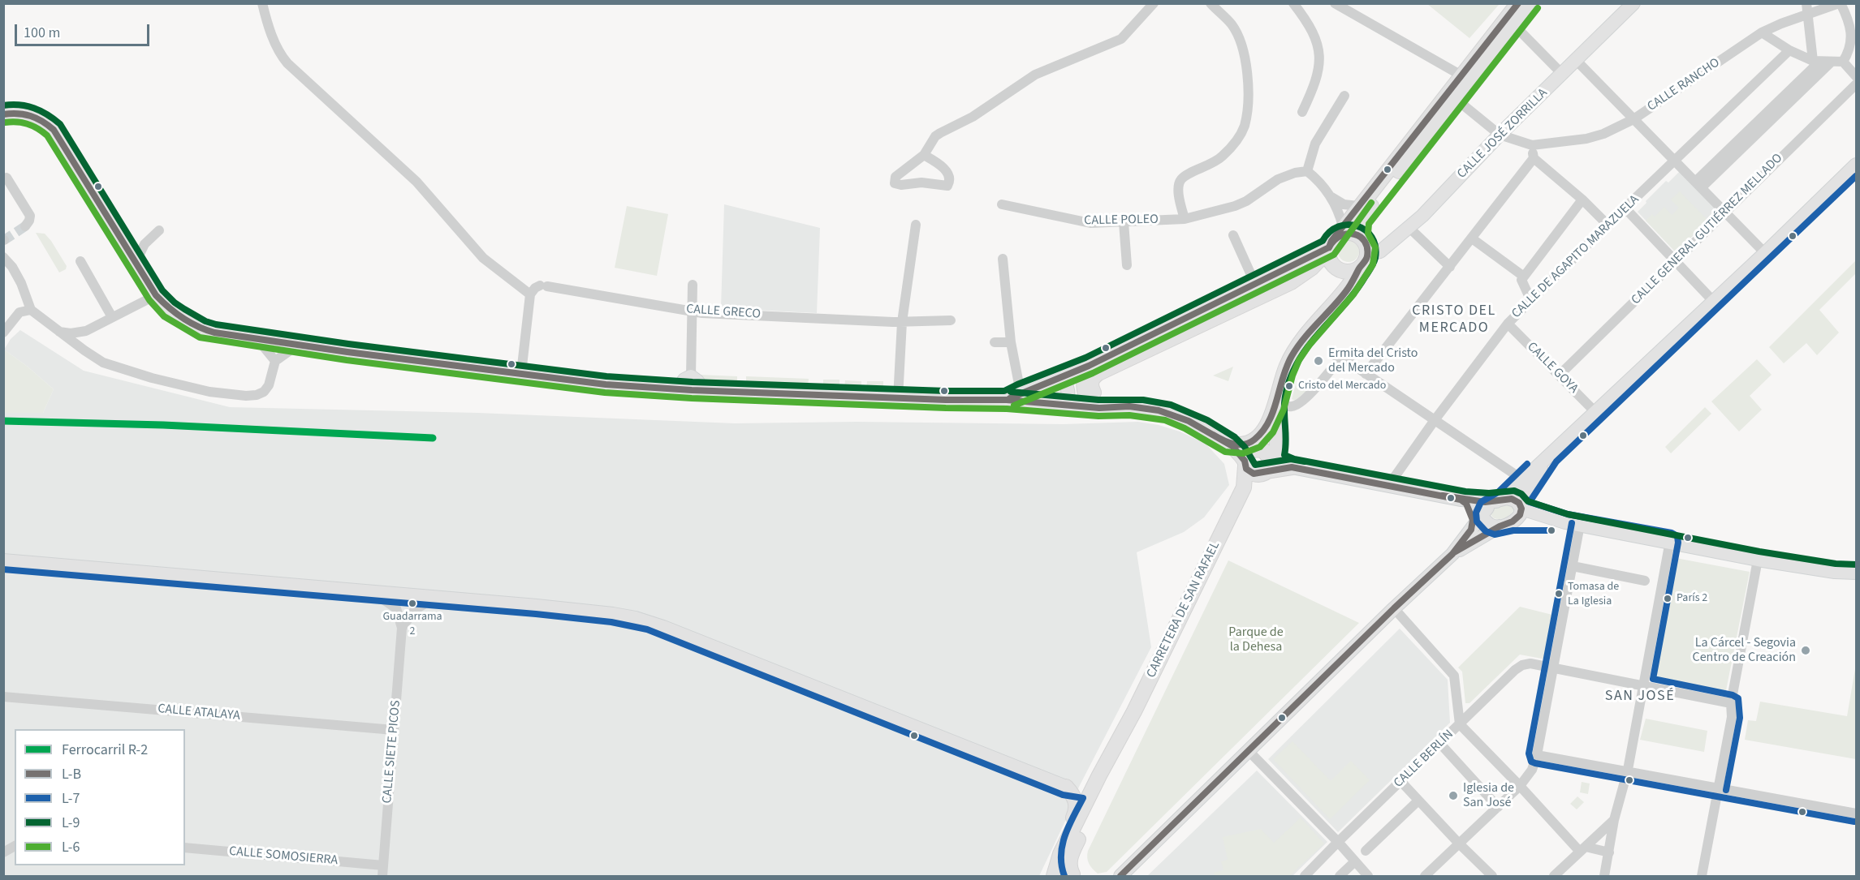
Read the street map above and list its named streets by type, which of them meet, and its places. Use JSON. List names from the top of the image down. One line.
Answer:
{"streets":{"main road":["CALLE JOSÉ ZORRILLA","CARRETERA DE SAN RAFAEL"],"street":["CALLE RANCHO","CALLE POLEO","CALLE GENERAL GUTIÉRREZ MELLADO","CALLE DE AGAPITO MARAZUELA","CALLE GRECO","CALLE GOYA","CALLE ATALAYA","CALLE SIETE PICOS","CALLE BERLÍN","CALLE SOMOSIERRA"]},"crossings":[["CALLE GENERAL GUTIÉRREZ MELLADO","CALLE GOYA"],["CALLE DE AGAPITO MARAZUELA","CALLE GOYA"],["CALLE ATALAYA","CALLE SIETE PICOS"],["CALLE SIETE PICOS","CALLE SOMOSIERRA"]],"districts":["CRISTO DEL MERCADO","SAN JOSÉ"],"parks":["Parque de la Dehesa"],"places":["Ermita del Cristo del Mercado","Cristo del Mercado","Tomasa de La Iglesia","París 2","Guadarrama 2","La Cárcel - Segovia Centro de Creación","Iglesia de San José"],"lines":["transit line L-B","transit line L-6","transit line L-9","transit line L-7","rail line R-2"],"legend":["Ferrocarril R-2","L-B","L-7","L-9","L-6"],"scale_bar":"100 m"}
